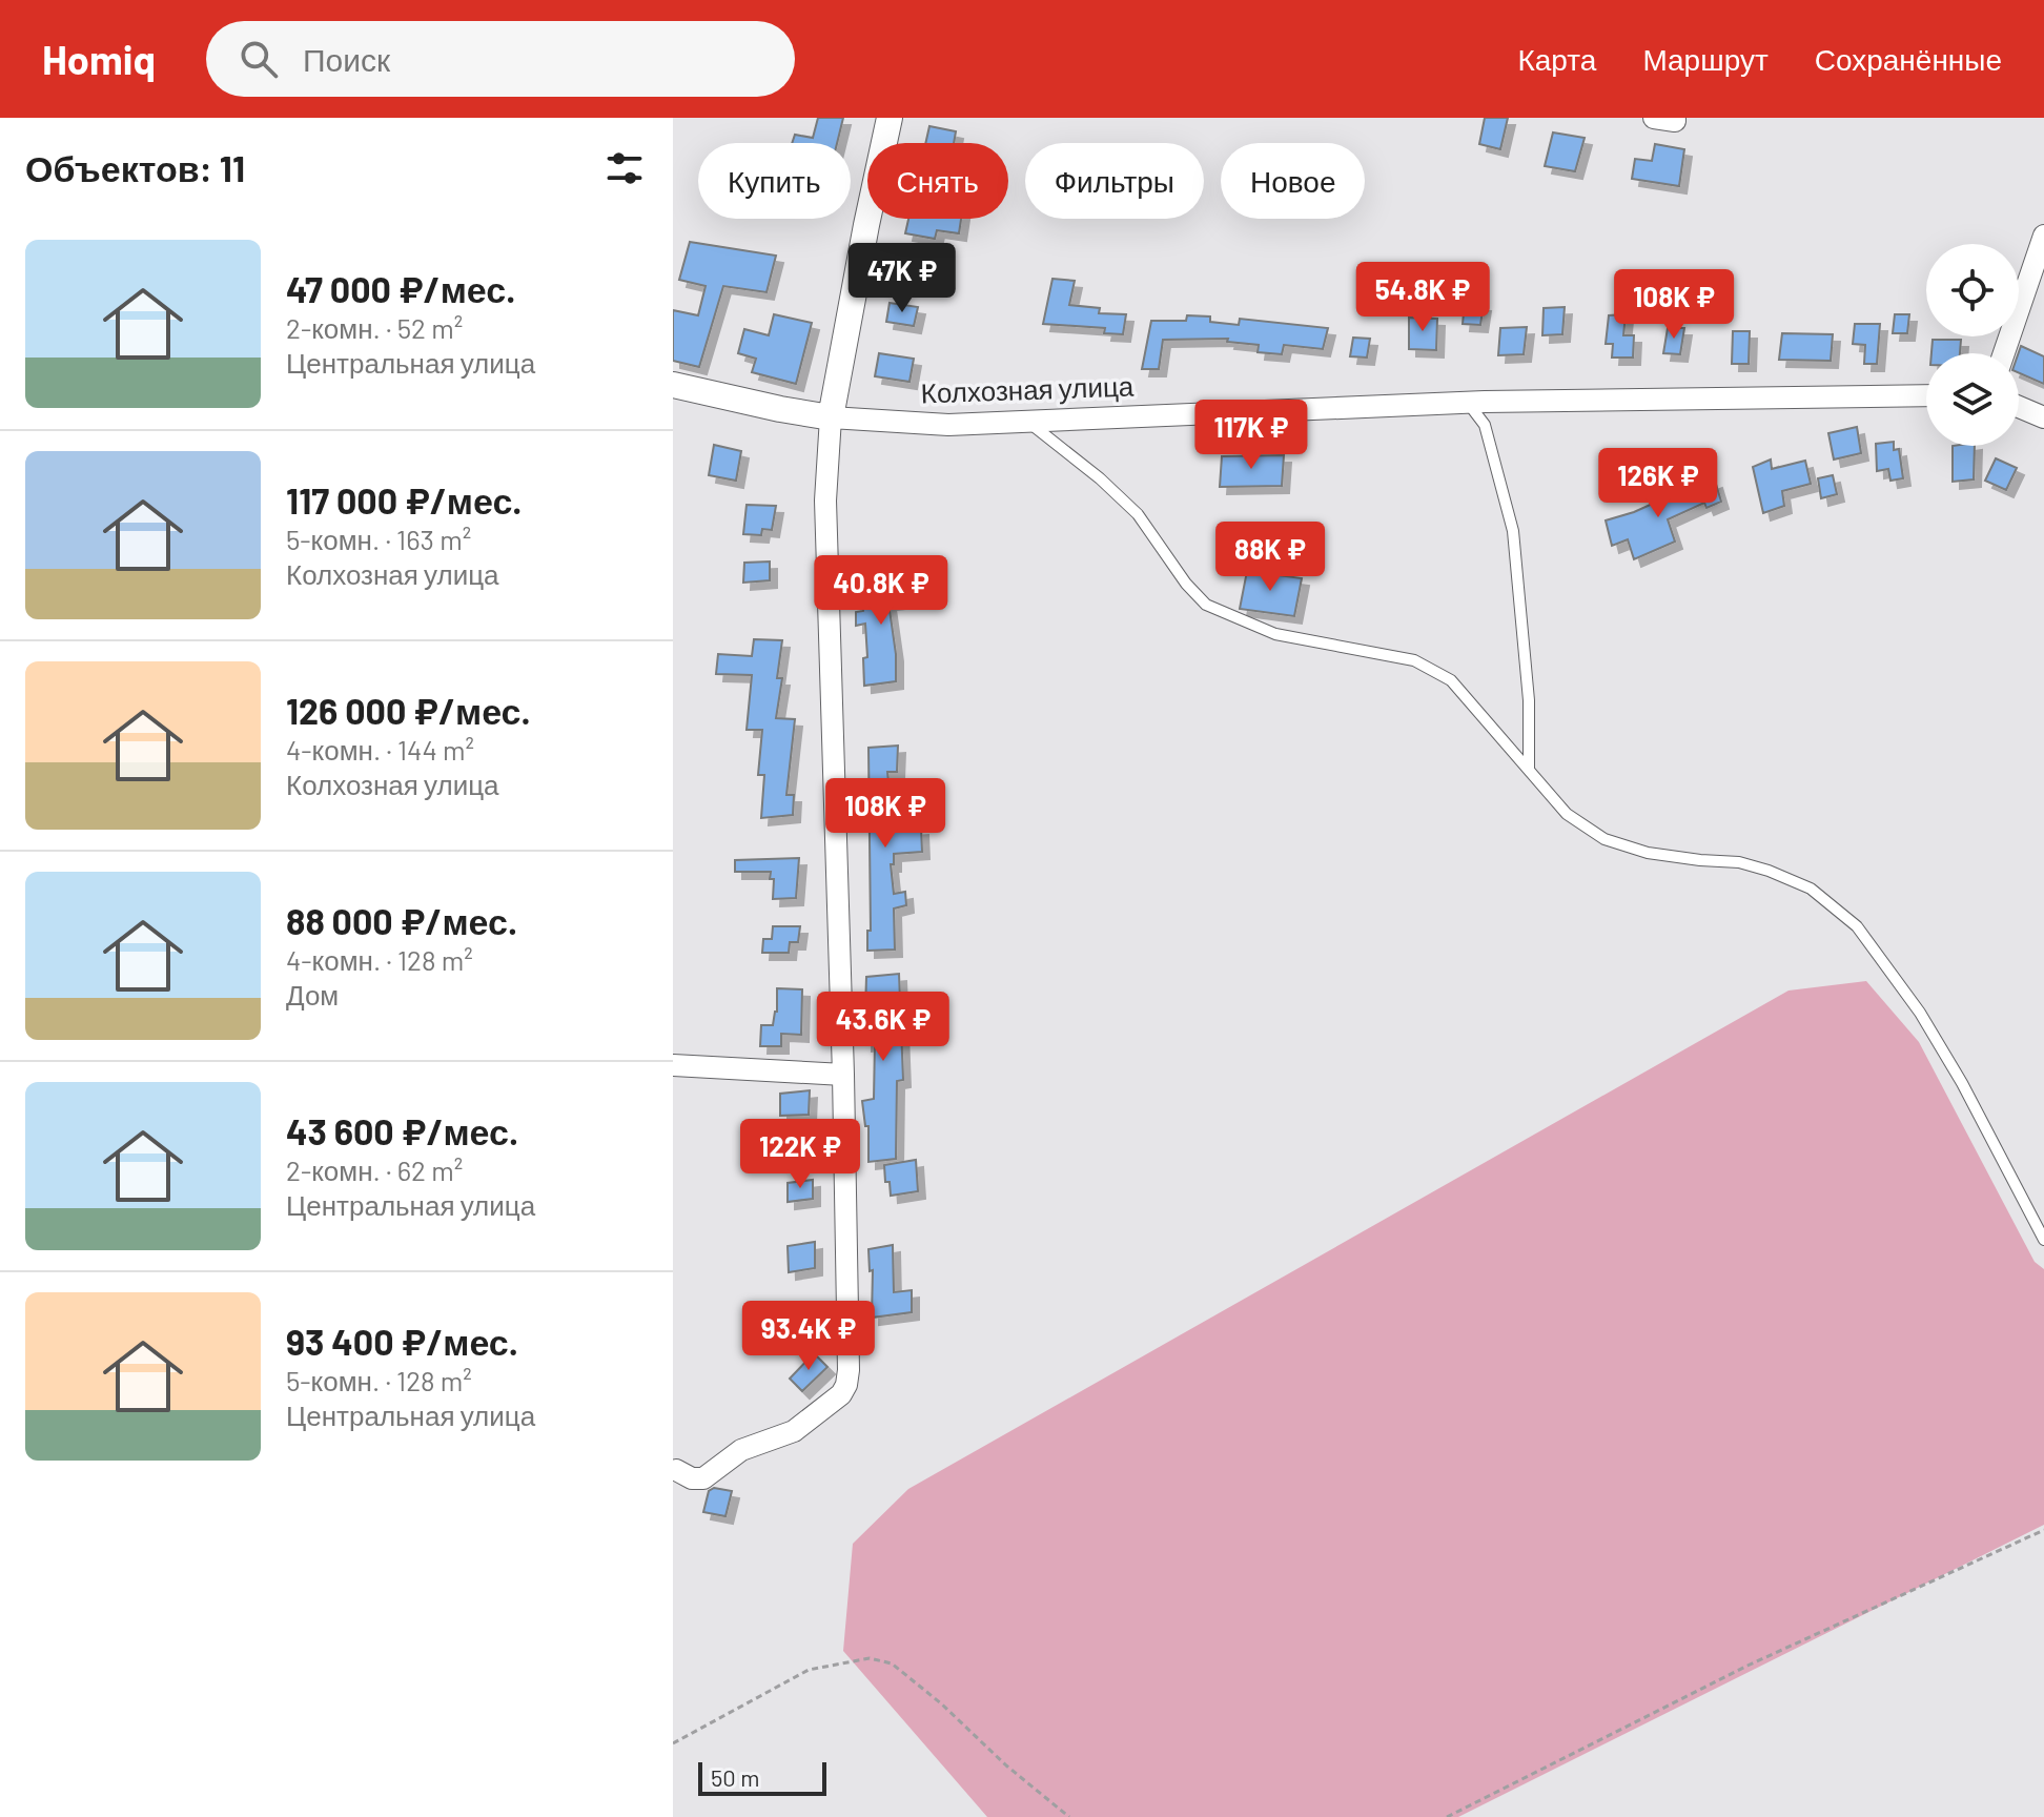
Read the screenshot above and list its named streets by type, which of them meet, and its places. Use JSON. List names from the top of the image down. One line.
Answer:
{"streets":{"street":["Колхозная улица"]},"scale_bar":"50 m","page":{"header":"Homiq","search":"Поиск","nav":["Карта","Маршрут","Сохранённые"],"heading":"Объектов: 11","chip":["Купить","Снять","Фильтры","Новое"],"list":[{"name":"47 000 ₽/мес.","note":"2-комн. · 52 m² · Центральная улица"},{"name":"117 000 ₽/мес.","note":"5-комн. · 163 m² · Колхозная улица"},{"name":"126 000 ₽/мес.","note":"4-комн. · 144 m² · Колхозная улица"},{"name":"88 000 ₽/мес.","note":"4-комн. · 128 m² · Дом"},{"name":"43 600 ₽/мес.","note":"2-комн. · 62 m² · Центральная улица"},{"name":"93 400 ₽/мес.","note":"5-комн. · 128 m² · Центральная улица"}],"price":["47K ₽","54.8K ₽","108K ₽","117K ₽","126K ₽","88K ₽","40.8K ₽","108K ₽","43.6K ₽","122K ₽","93.4K ₽"],"scale":"50 m"}}
